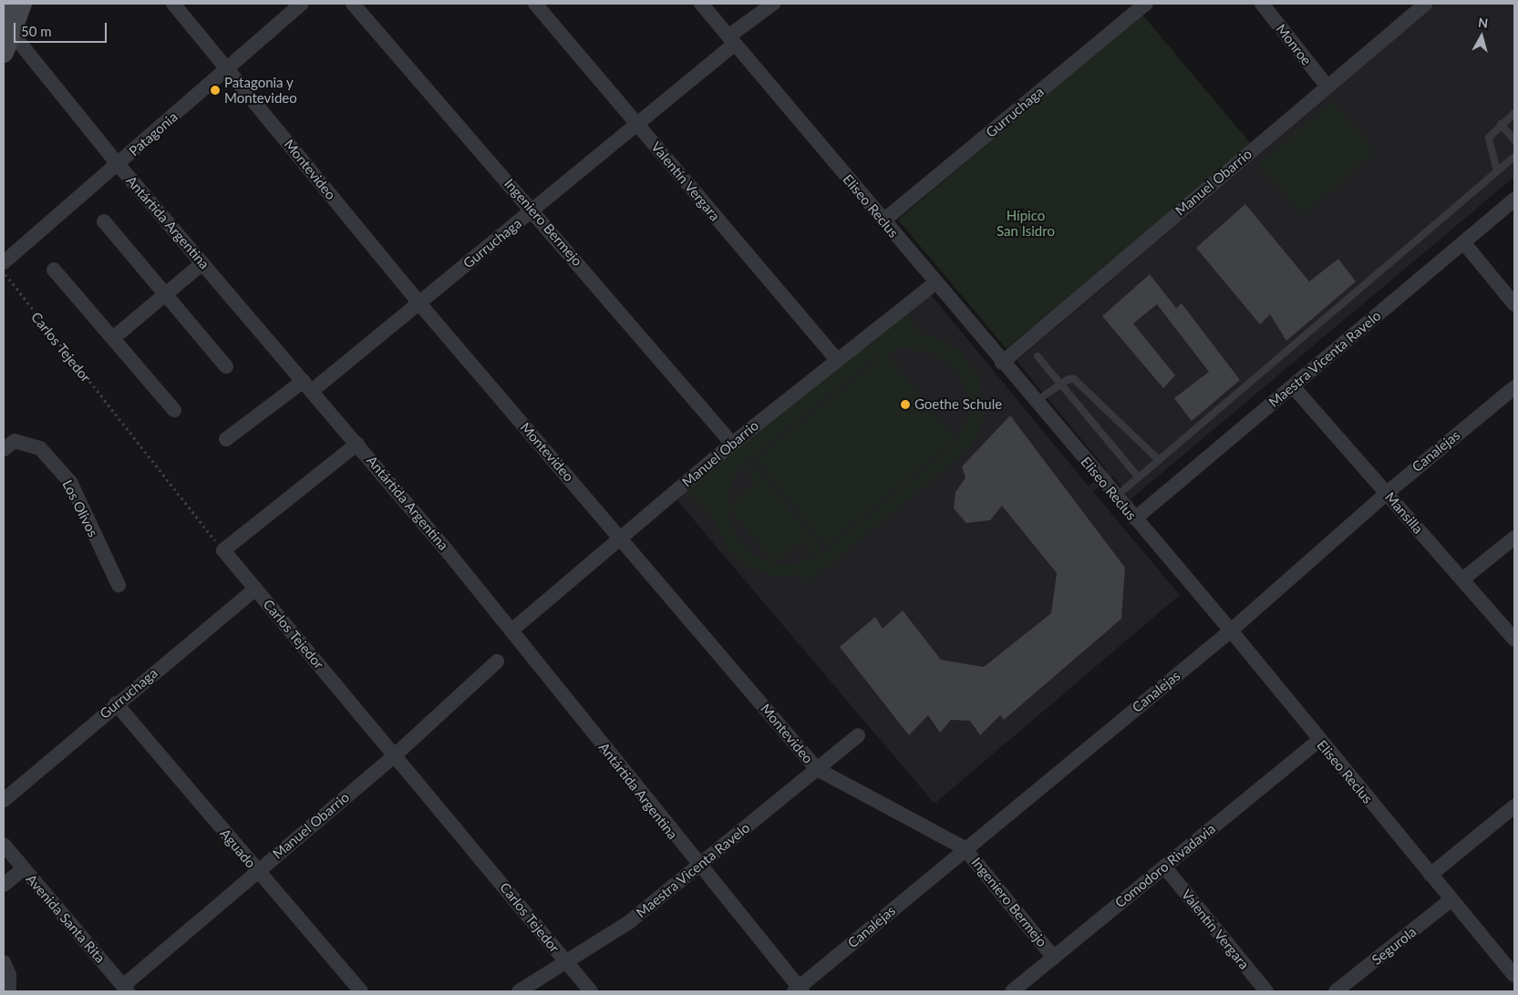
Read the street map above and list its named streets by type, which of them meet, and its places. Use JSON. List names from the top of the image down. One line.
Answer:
{"streets":{"street":["Monroe","Gurruchaga","Patagonia","Montevideo","Valentín Vergara","Manuel Obarrio","Eliseo Reclus","Antártida Argentina","Ingeniero Bermejo","Carlos Tejedor","Maestra Vicenta Ravelo","Canalejas","Los Olivos","Mansilla","Aguado","Comodoro Rivadavia","Avenida Santa Rita","Segurola"]},"crossings":[["Monroe","Manuel Obarrio"],["Gurruchaga","Montevideo"],["Gurruchaga","Valentín Vergara"],["Gurruchaga","Eliseo Reclus"],["Gurruchaga","Antártida Argentina"],["Gurruchaga","Ingeniero Bermejo"],["Gurruchaga","Carlos Tejedor"],["Gurruchaga","Aguado"],["Patagonia","Montevideo"],["Patagonia","Antártida Argentina"],["Montevideo","Manuel Obarrio"],["Montevideo","Ingeniero Bermejo"],["Montevideo","Maestra Vicenta Ravelo"],["Montevideo","Canalejas"],["Valentín Vergara","Manuel Obarrio"],["Valentín Vergara","Comodoro Rivadavia"],["Manuel Obarrio","Eliseo Reclus"],["Manuel Obarrio","Antártida Argentina"],["Manuel Obarrio","Ingeniero Bermejo"],["Manuel Obarrio","Carlos Tejedor"],["Manuel Obarrio","Aguado"],["Manuel Obarrio","Avenida Santa Rita"],["Eliseo Reclus","Maestra Vicenta Ravelo"],["Eliseo Reclus","Canalejas"],["Eliseo Reclus","Comodoro Rivadavia"],["Eliseo Reclus","Segurola"],["Antártida Argentina","Maestra Vicenta Ravelo"],["Antártida Argentina","Canalejas"],["Ingeniero Bermejo","Canalejas"],["Ingeniero Bermejo","Comodoro Rivadavia"],["Carlos Tejedor","Maestra Vicenta Ravelo"],["Maestra Vicenta Ravelo","Mansilla"],["Canalejas","Mansilla"]],"parks":["Hípico San Isidro"],"places":["Patagonia y Montevideo","Goethe Schule"],"scale_bar":"50 m","north":"top"}
